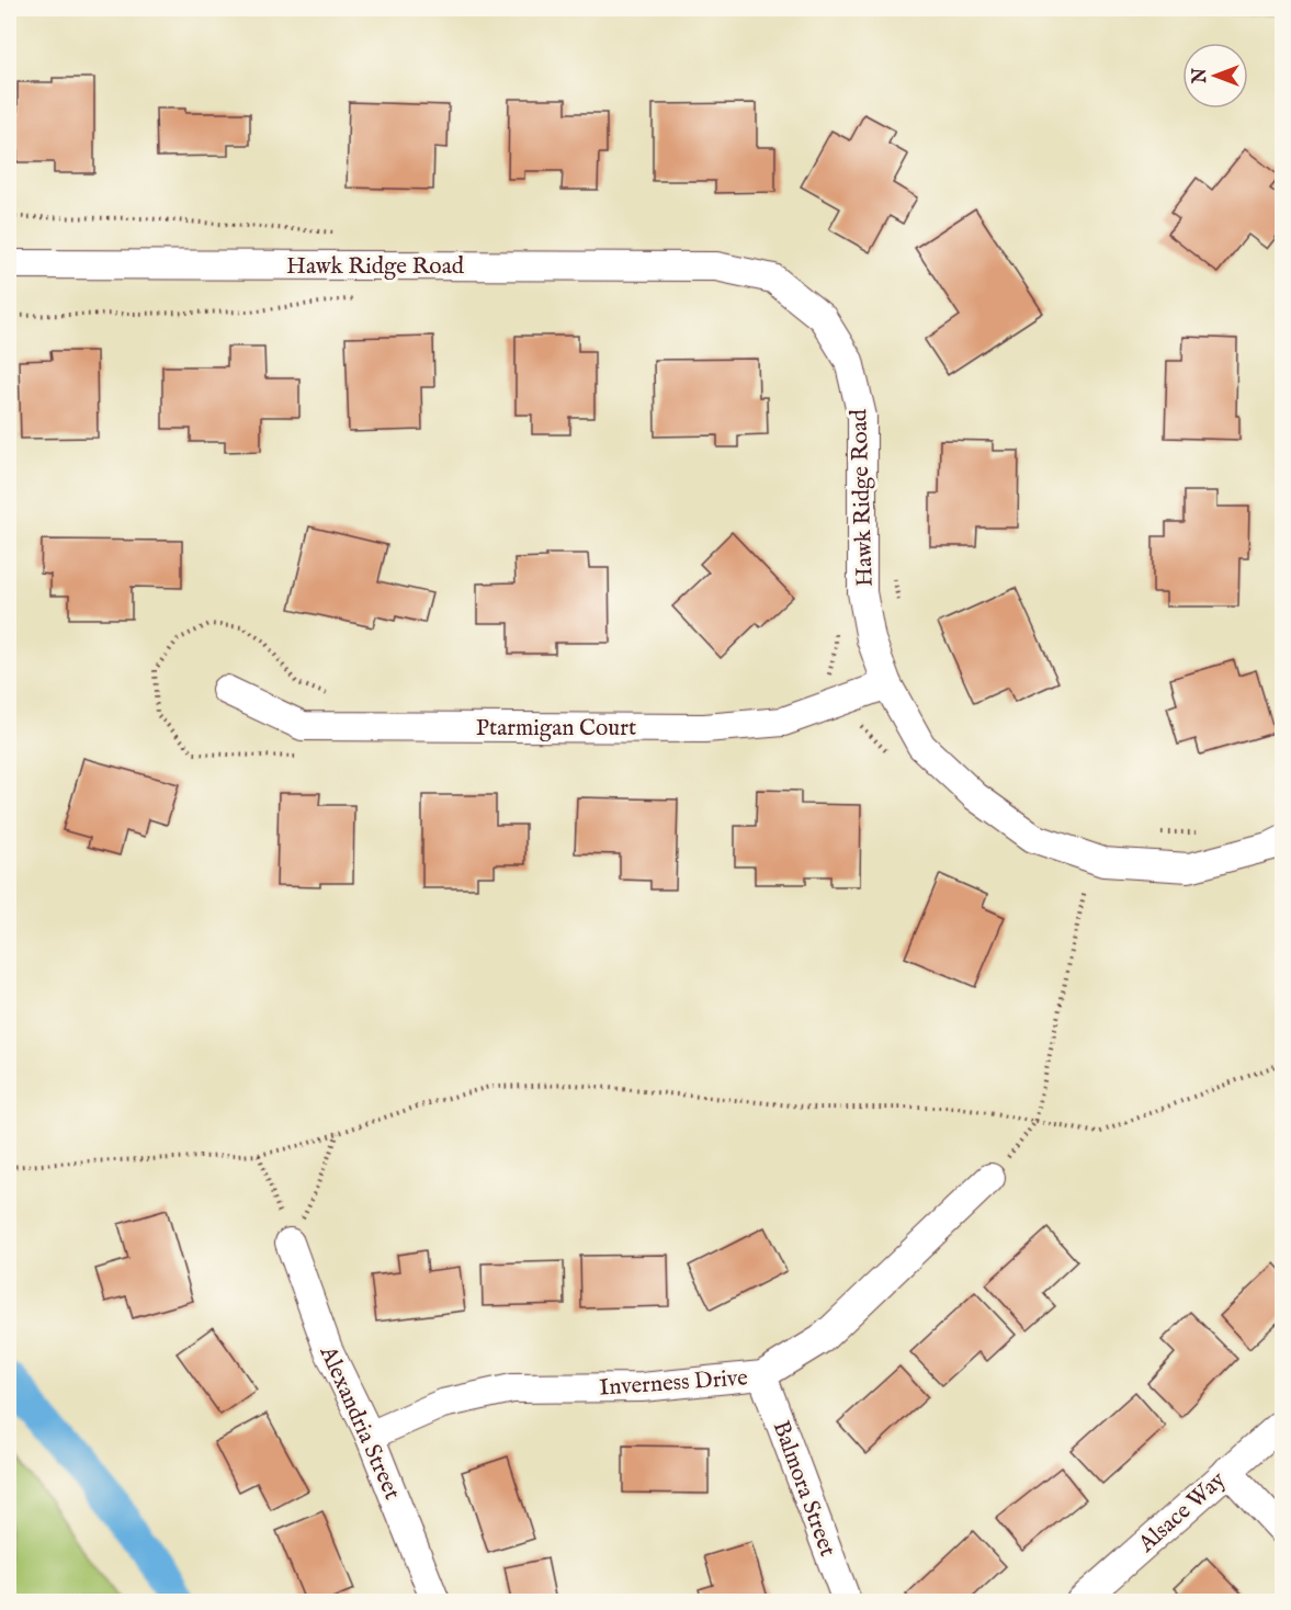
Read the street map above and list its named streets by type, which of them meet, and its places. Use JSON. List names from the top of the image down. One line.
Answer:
{"streets":{"street":["Hawk Ridge Road","Ptarmigan Court","Inverness Drive","Alexandria Street","Balmora Street","Alsace Way"]},"crossings":[["Hawk Ridge Road","Ptarmigan Court"],["Inverness Drive","Alexandria Street"],["Inverness Drive","Balmora Street"]],"north":"left"}
